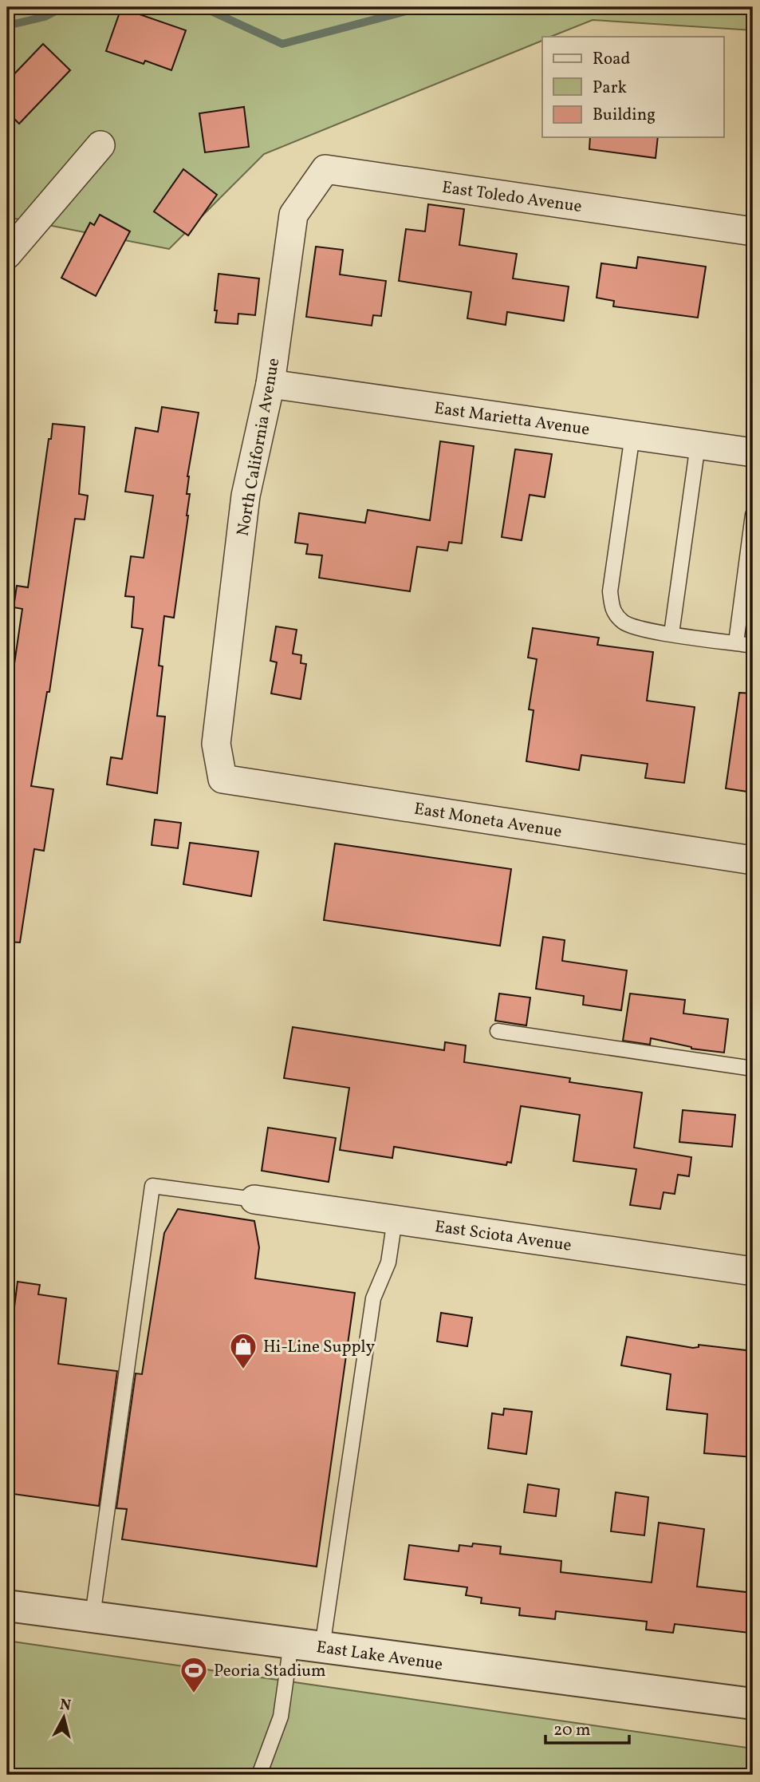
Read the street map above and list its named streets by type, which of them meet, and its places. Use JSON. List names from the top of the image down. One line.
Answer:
{"streets":{"street":["East Toledo Avenue","East Marietta Avenue","North California Avenue","East Moneta Avenue","East Sciota Avenue","East Lake Avenue"]},"crossings":[["East Toledo Avenue","North California Avenue"],["East Marietta Avenue","North California Avenue"],["North California Avenue","East Moneta Avenue"]],"places":{"shop":["Hi-Line Supply"],"sports":["Peoria Stadium"]},"legend":["Road","Park","Building"],"scale_bar":"20 m","north":"top"}
